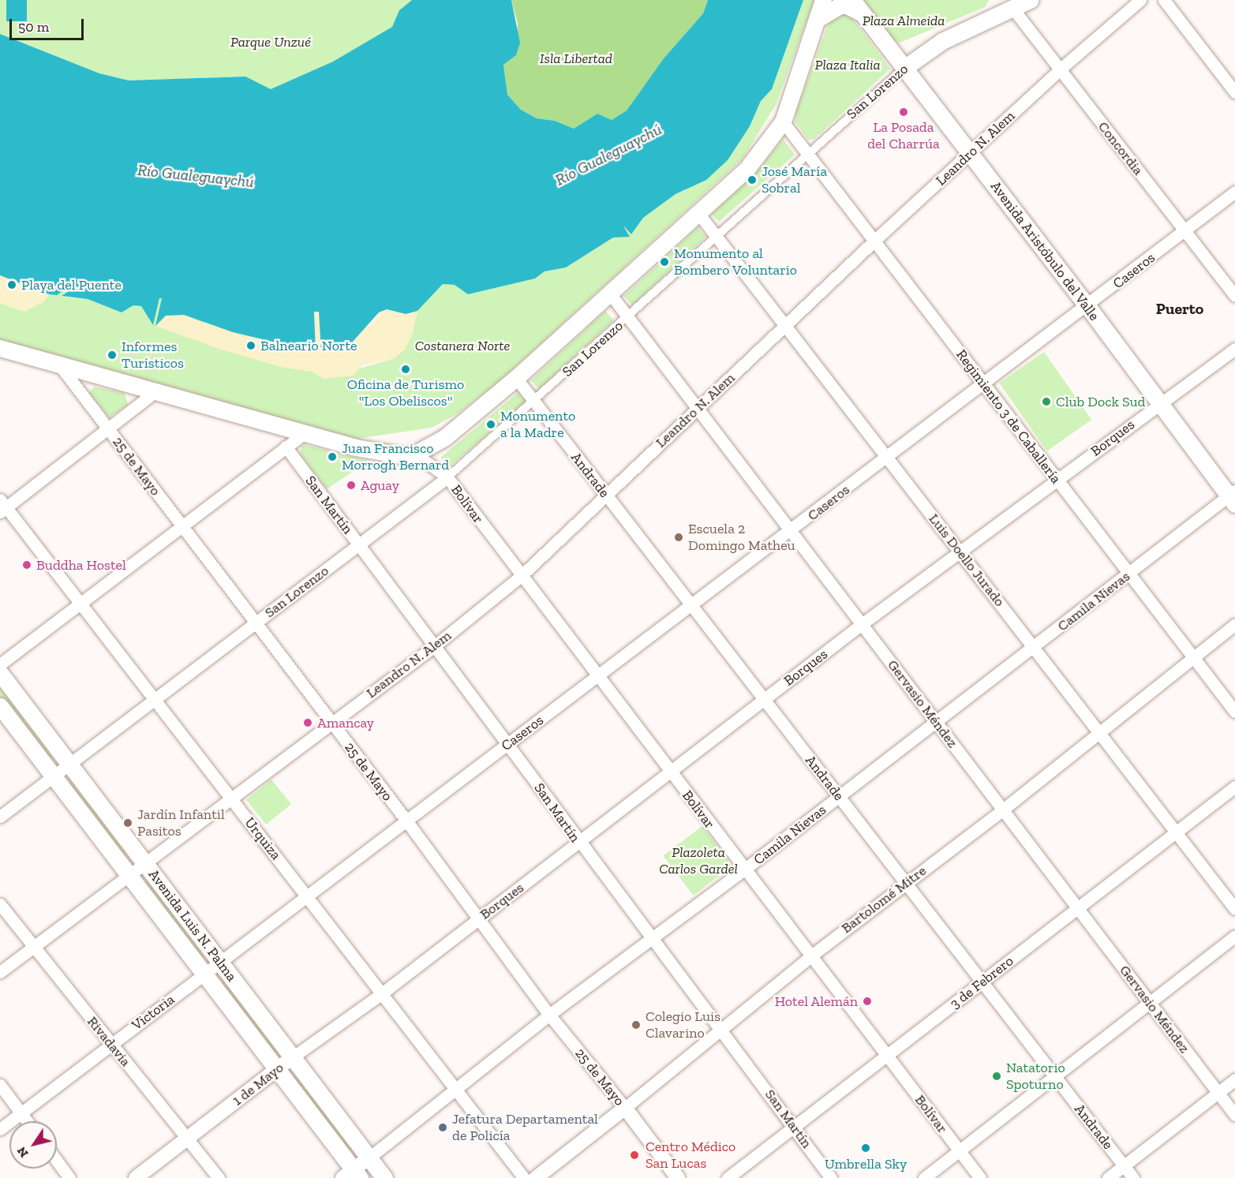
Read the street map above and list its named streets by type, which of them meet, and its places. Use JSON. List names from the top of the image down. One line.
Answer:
{"streets":{"main road":["San Lorenzo","Avenida Aristóbulo del Valle","Avenida Luis N. Palma"],"street":["Leandro N. Alem","Concordia","Caseros","Regimiento 3 de Caballería","Borques","25 de Mayo","Andrade","Bolívar","San Martín","Luis Doello Jurado","Camila Nievas","Gervasio Méndez","Urquiza","Bartolomé Mitre","3 de Febrero","Victoria","Rivadavia","1 de Mayo"]},"crossings":[["San Lorenzo","Concordia"],["San Lorenzo","Avenida Aristóbulo del Valle"],["San Lorenzo","Regimiento 3 de Caballería"],["San Lorenzo","25 de Mayo"],["San Lorenzo","Andrade"],["San Lorenzo","Bolívar"],["San Lorenzo","San Martín"],["San Lorenzo","Luis Doello Jurado"],["San Lorenzo","Gervasio Méndez"],["San Lorenzo","Urquiza"],["San Lorenzo","Avenida Luis N. Palma"],["Leandro N. Alem","Concordia"],["Leandro N. Alem","Avenida Aristóbulo del Valle"],["Leandro N. Alem","Regimiento 3 de Caballería"],["Leandro N. Alem","25 de Mayo"],["Leandro N. Alem","Andrade"],["Leandro N. Alem","Bolívar"],["Leandro N. Alem","San Martín"],["Leandro N. Alem","Luis Doello Jurado"],["Leandro N. Alem","Gervasio Méndez"],["Leandro N. Alem","Urquiza"],["Leandro N. Alem","Avenida Luis N. Palma"],["Leandro N. Alem","Rivadavia"],["Concordia","Caseros"],["Avenida Aristóbulo del Valle","Caseros"],["Avenida Aristóbulo del Valle","Borques"],["Avenida Aristóbulo del Valle","Camila Nievas"],["Caseros","Regimiento 3 de Caballería"],["Caseros","25 de Mayo"],["Caseros","Andrade"],["Caseros","Bolívar"],["Caseros","San Martín"],["Caseros","Luis Doello Jurado"],["Caseros","Gervasio Méndez"],["Caseros","Urquiza"],["Caseros","Victoria"],["Regimiento 3 de Caballería","Borques"],["Regimiento 3 de Caballería","Camila Nievas"],["Regimiento 3 de Caballería","Bartolomé Mitre"],["Borques","25 de Mayo"],["Borques","Andrade"],["Borques","Bolívar"],["Borques","San Martín"],["Borques","Luis Doello Jurado"],["Borques","Gervasio Méndez"],["Borques","Urquiza"],["Borques","1 de Mayo"],["25 de Mayo","Camila Nievas"],["25 de Mayo","Bartolomé Mitre"],["Andrade","Camila Nievas"],["Andrade","Bartolomé Mitre"],["Andrade","3 de Febrero"],["Bolívar","Camila Nievas"],["Bolívar","Bartolomé Mitre"],["Bolívar","3 de Febrero"],["San Martín","Camila Nievas"],["San Martín","Bartolomé Mitre"],["San Martín","3 de Febrero"],["Luis Doello Jurado","Camila Nievas"],["Luis Doello Jurado","Bartolomé Mitre"],["Luis Doello Jurado","3 de Febrero"],["Camila Nievas","Gervasio Méndez"],["Camila Nievas","Urquiza"],["Camila Nievas","Avenida Luis N. Palma"],["Gervasio Méndez","Bartolomé Mitre"],["Gervasio Méndez","3 de Febrero"],["Urquiza","Victoria"],["Urquiza","1 de Mayo"],["Avenida Luis N. Palma","Victoria"],["Avenida Luis N. Palma","1 de Mayo"],["Victoria","Rivadavia"],["Rivadavia","1 de Mayo"]],"districts":["Puerto"],"water":["Río Gualeguaychú"],"parks":["Plaza Almeida","Parque Unzué","Isla Libertad","Plaza Italia","Costanera Norte","Plazoleta Carlos Gardel"],"places":["La Posada del Charrúa","José María Sobral","Monumento al Bombero Voluntario","Playa del Puente","Balneario Norte","Informes Turísticos","Oficina de Turismo \"Los Obeliscos\"","Club Dock Sud","Monumento a la Madre","Juan Francisco Morrogh Bernard","Aguay","Escuela 2 Domingo Matheu","Buddha Hostel","Amancay","Jardín Infantil Pasitos","Hotel Alemán","Colegio Luis Clavarino","Natatorio Spoturno","Jefatura Departamental de Policía","Umbrella Sky","Centro Médico San Lucas"],"scale_bar":"50 m","north":"bottom left"}
